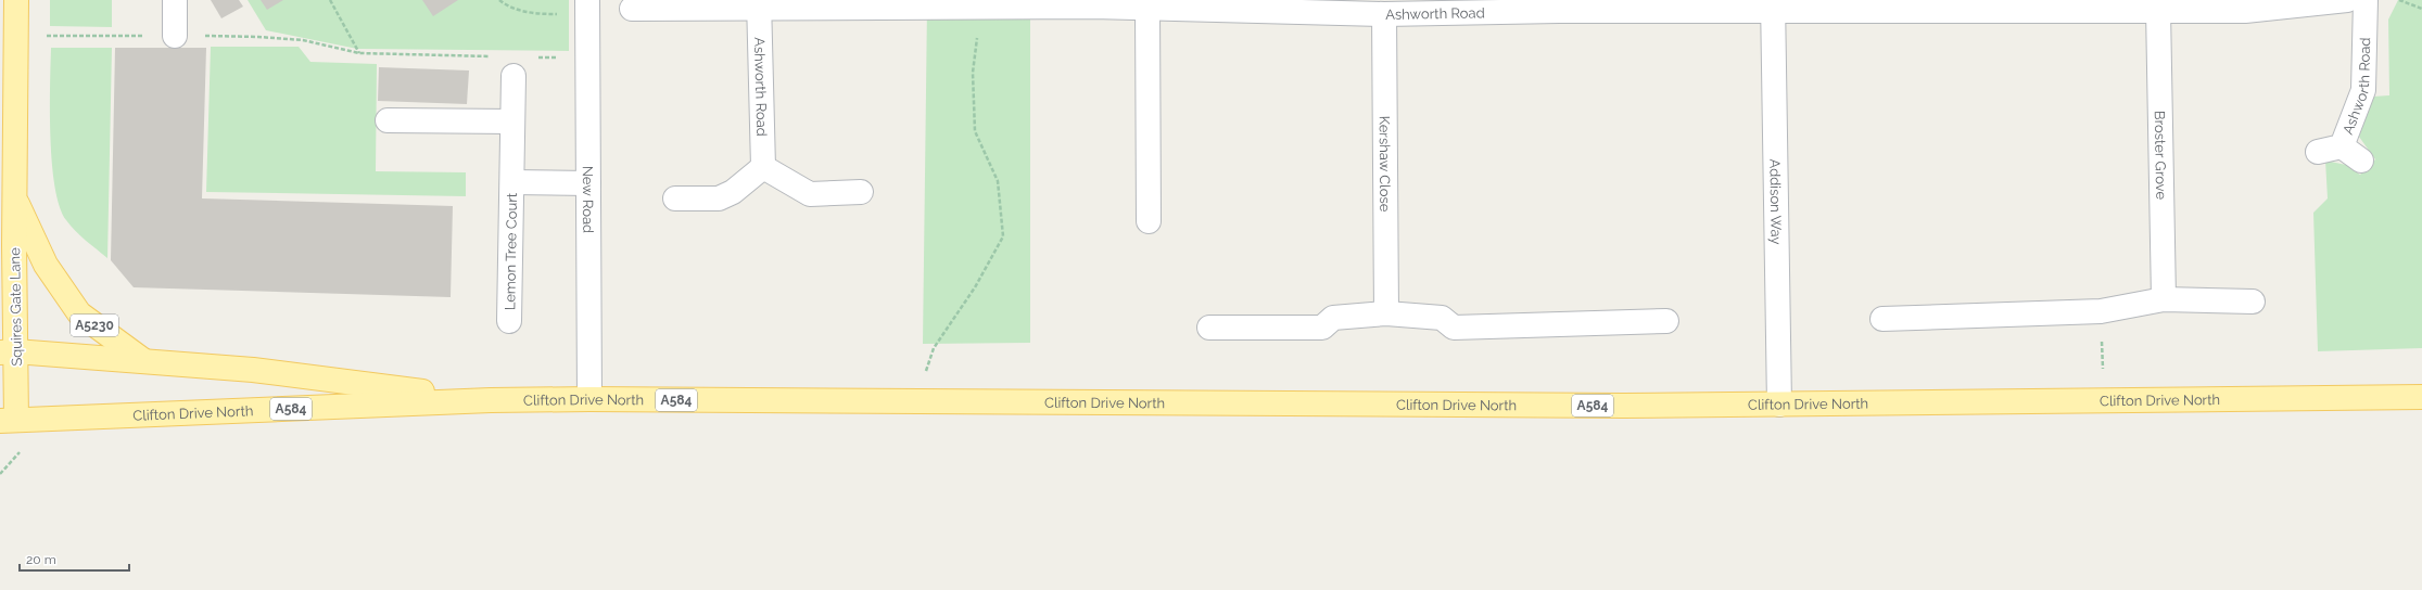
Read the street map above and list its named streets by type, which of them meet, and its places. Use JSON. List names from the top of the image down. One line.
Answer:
{"streets":{"main road":["Squires Gate Lane","A5230","Clifton Drive North","A584"],"street":["Ashworth Road","Broster Grove","Kershaw Close","New Road","Addison Way","Lemon Tree Court"]},"crossings":[["Ashworth Road","Broster Grove"],["Ashworth Road","Kershaw Close"],["Ashworth Road","Addison Way"],["New Road","Lemon Tree Court"],["New Road","Clifton Drive North"],["Addison Way","Clifton Drive North"],["Squires Gate Lane","Clifton Drive North"]],"scale_bar":"20 m"}
